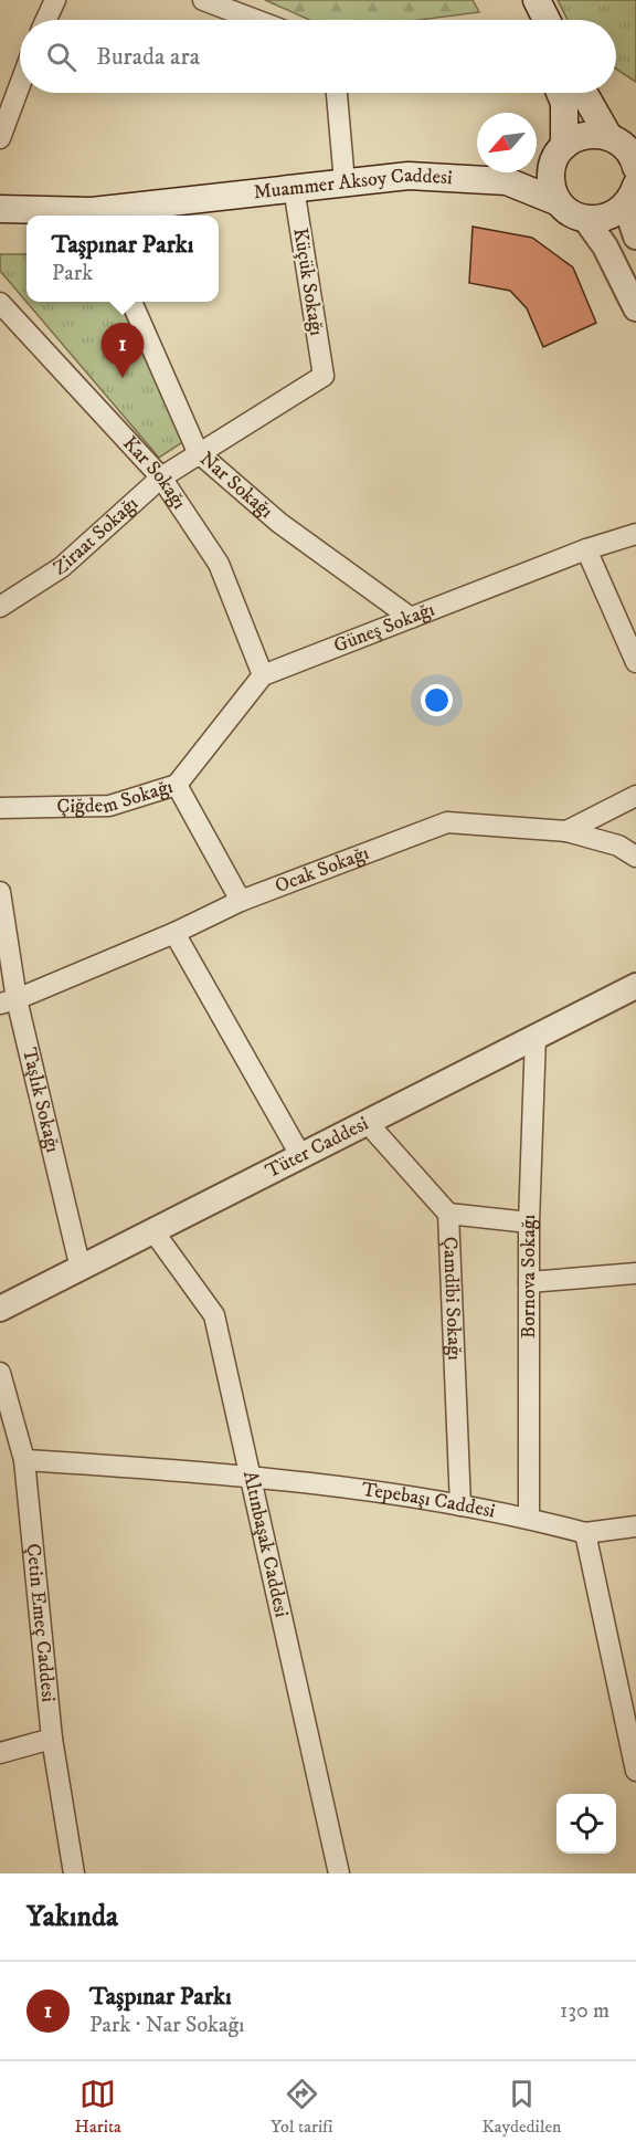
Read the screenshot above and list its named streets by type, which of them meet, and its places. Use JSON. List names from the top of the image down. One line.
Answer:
{"streets":{"main road":["Muammer Aksoy Caddesi"],"street":["Küçük Sokağı","Kar Sokağı","Nar Sokağı","Ziraat Sokağı","Güneş Sokağı","Çiğdem Sokağı","Ocak Sokağı","Taşlık Sokağı","Tüter Caddesi","Bornova Sokağı","Çamdibi Sokağı","Tepebaşı Caddesi","Altınbaşak Caddesi","Çetin Emeç Caddesi"]},"crossings":[["Muammer Aksoy Caddesi","Küçük Sokağı"],["Küçük Sokağı","Ziraat Sokağı"],["Kar Sokağı","Ziraat Sokağı"],["Kar Sokağı","Güneş Sokağı"],["Nar Sokağı","Ziraat Sokağı"],["Nar Sokağı","Güneş Sokağı"],["Çiğdem Sokağı","Ocak Sokağı"],["Ocak Sokağı","Taşlık Sokağı"],["Taşlık Sokağı","Tüter Caddesi"],["Tüter Caddesi","Bornova Sokağı"],["Tüter Caddesi","Çamdibi Sokağı"],["Tüter Caddesi","Altınbaşak Caddesi"],["Bornova Sokağı","Tepebaşı Caddesi"],["Çamdibi Sokağı","Tepebaşı Caddesi"],["Tepebaşı Caddesi","Altınbaşak Caddesi"],["Tepebaşı Caddesi","Çetin Emeç Caddesi"]],"north":"bottom left","page":{"search":"Burada ara","popup":["Taşpınar Parkı","Park"],"pins":"1","heading":"Yakında","list":[{"mark":"1","name":"Taşpınar Parkı","note":"Park · Nar Sokağı","value":"130 m"}],"nav":["Harita","Yol tarifi","Kaydedilen"]}}
